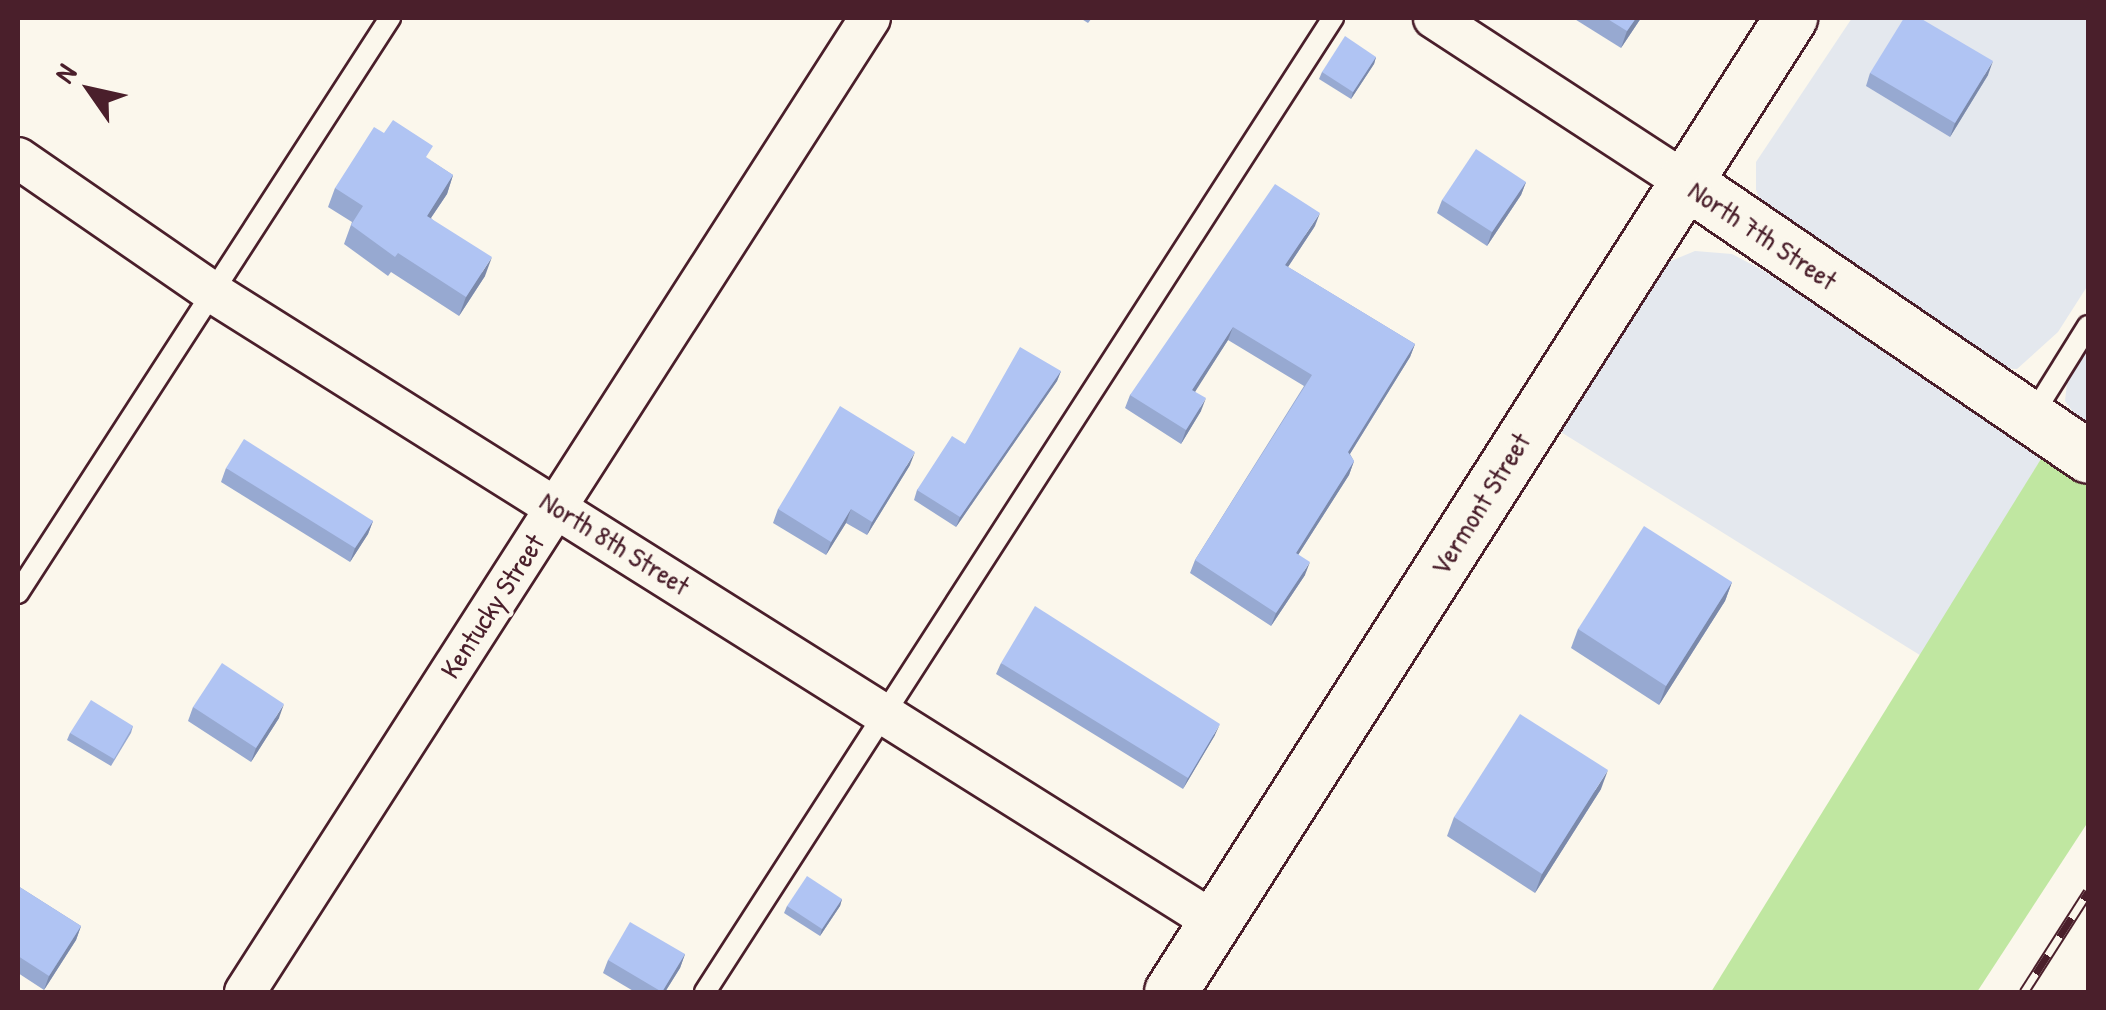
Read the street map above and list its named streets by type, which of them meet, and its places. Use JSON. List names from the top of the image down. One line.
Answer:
{"streets":{"street":["North 7th Street","Vermont Street","North 8th Street","Kentucky Street"]},"crossings":[["North 7th Street","Vermont Street"],["Vermont Street","North 8th Street"],["North 8th Street","Kentucky Street"]],"north":"top left"}
